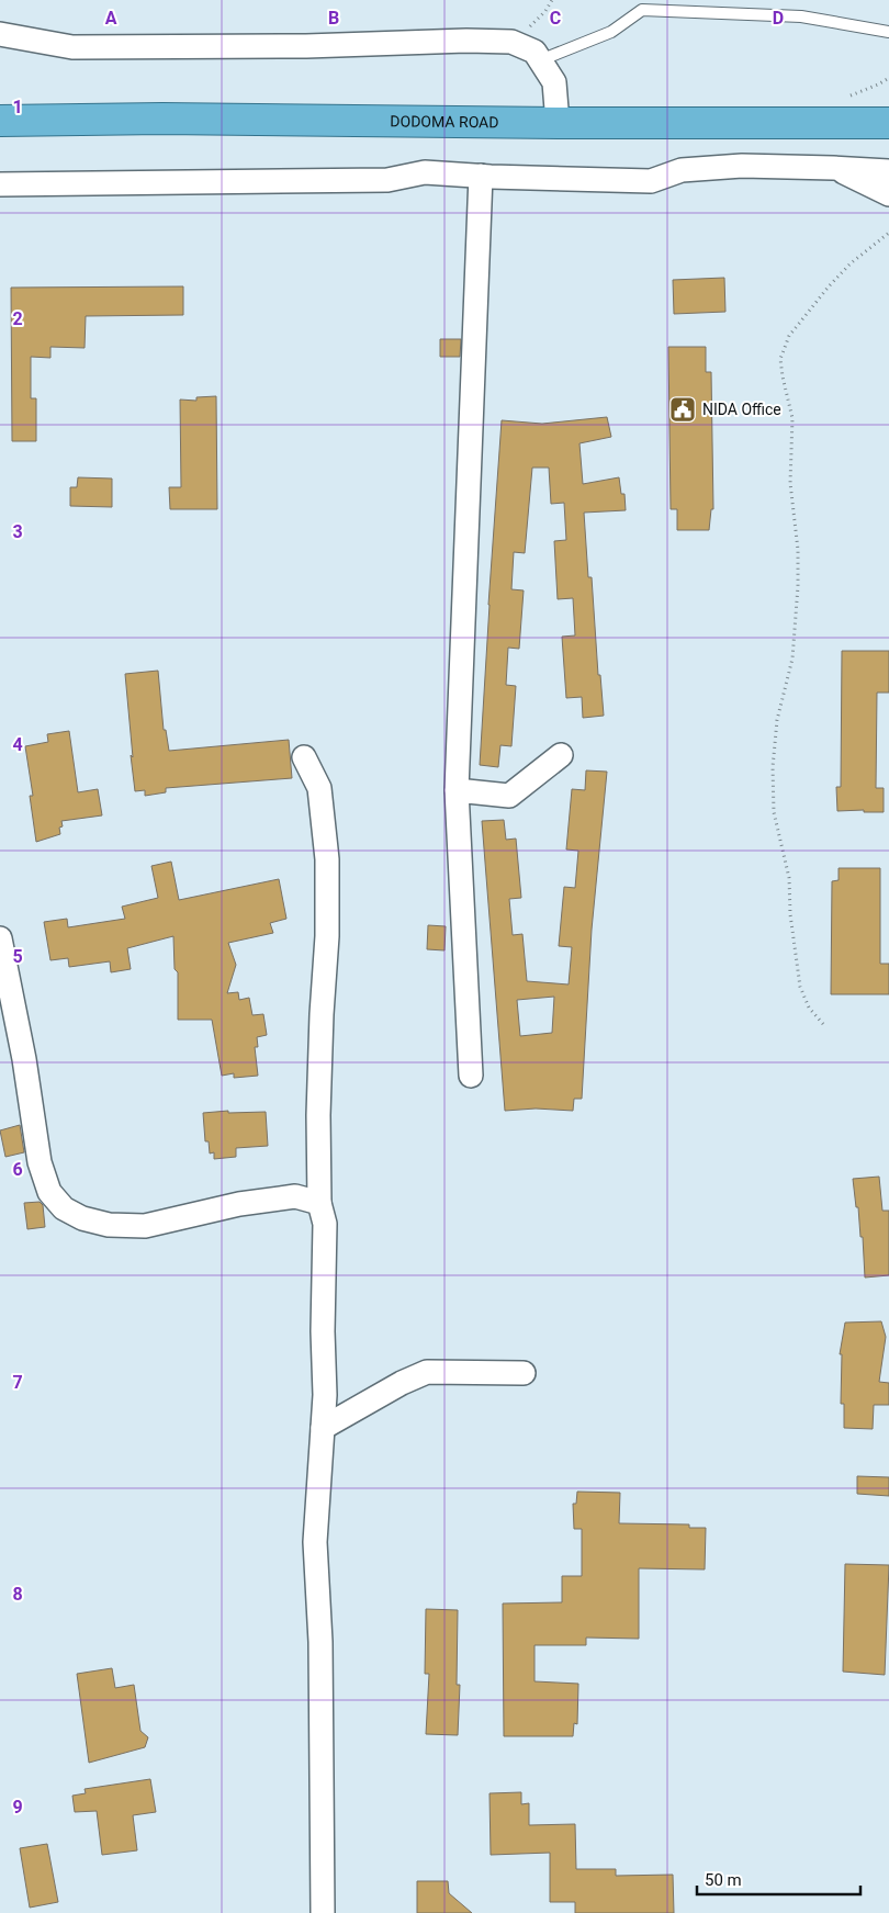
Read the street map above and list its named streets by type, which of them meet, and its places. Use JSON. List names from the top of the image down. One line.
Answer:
{"streets":{"highway":["DODOMA ROAD"]},"places":{"public building":["NIDA Office"]},"scale_bar":"50 m","grid":{"columns":["A","B","C","D"],"rows":["1","2","3","4","5","6","7","8","9"]}}
